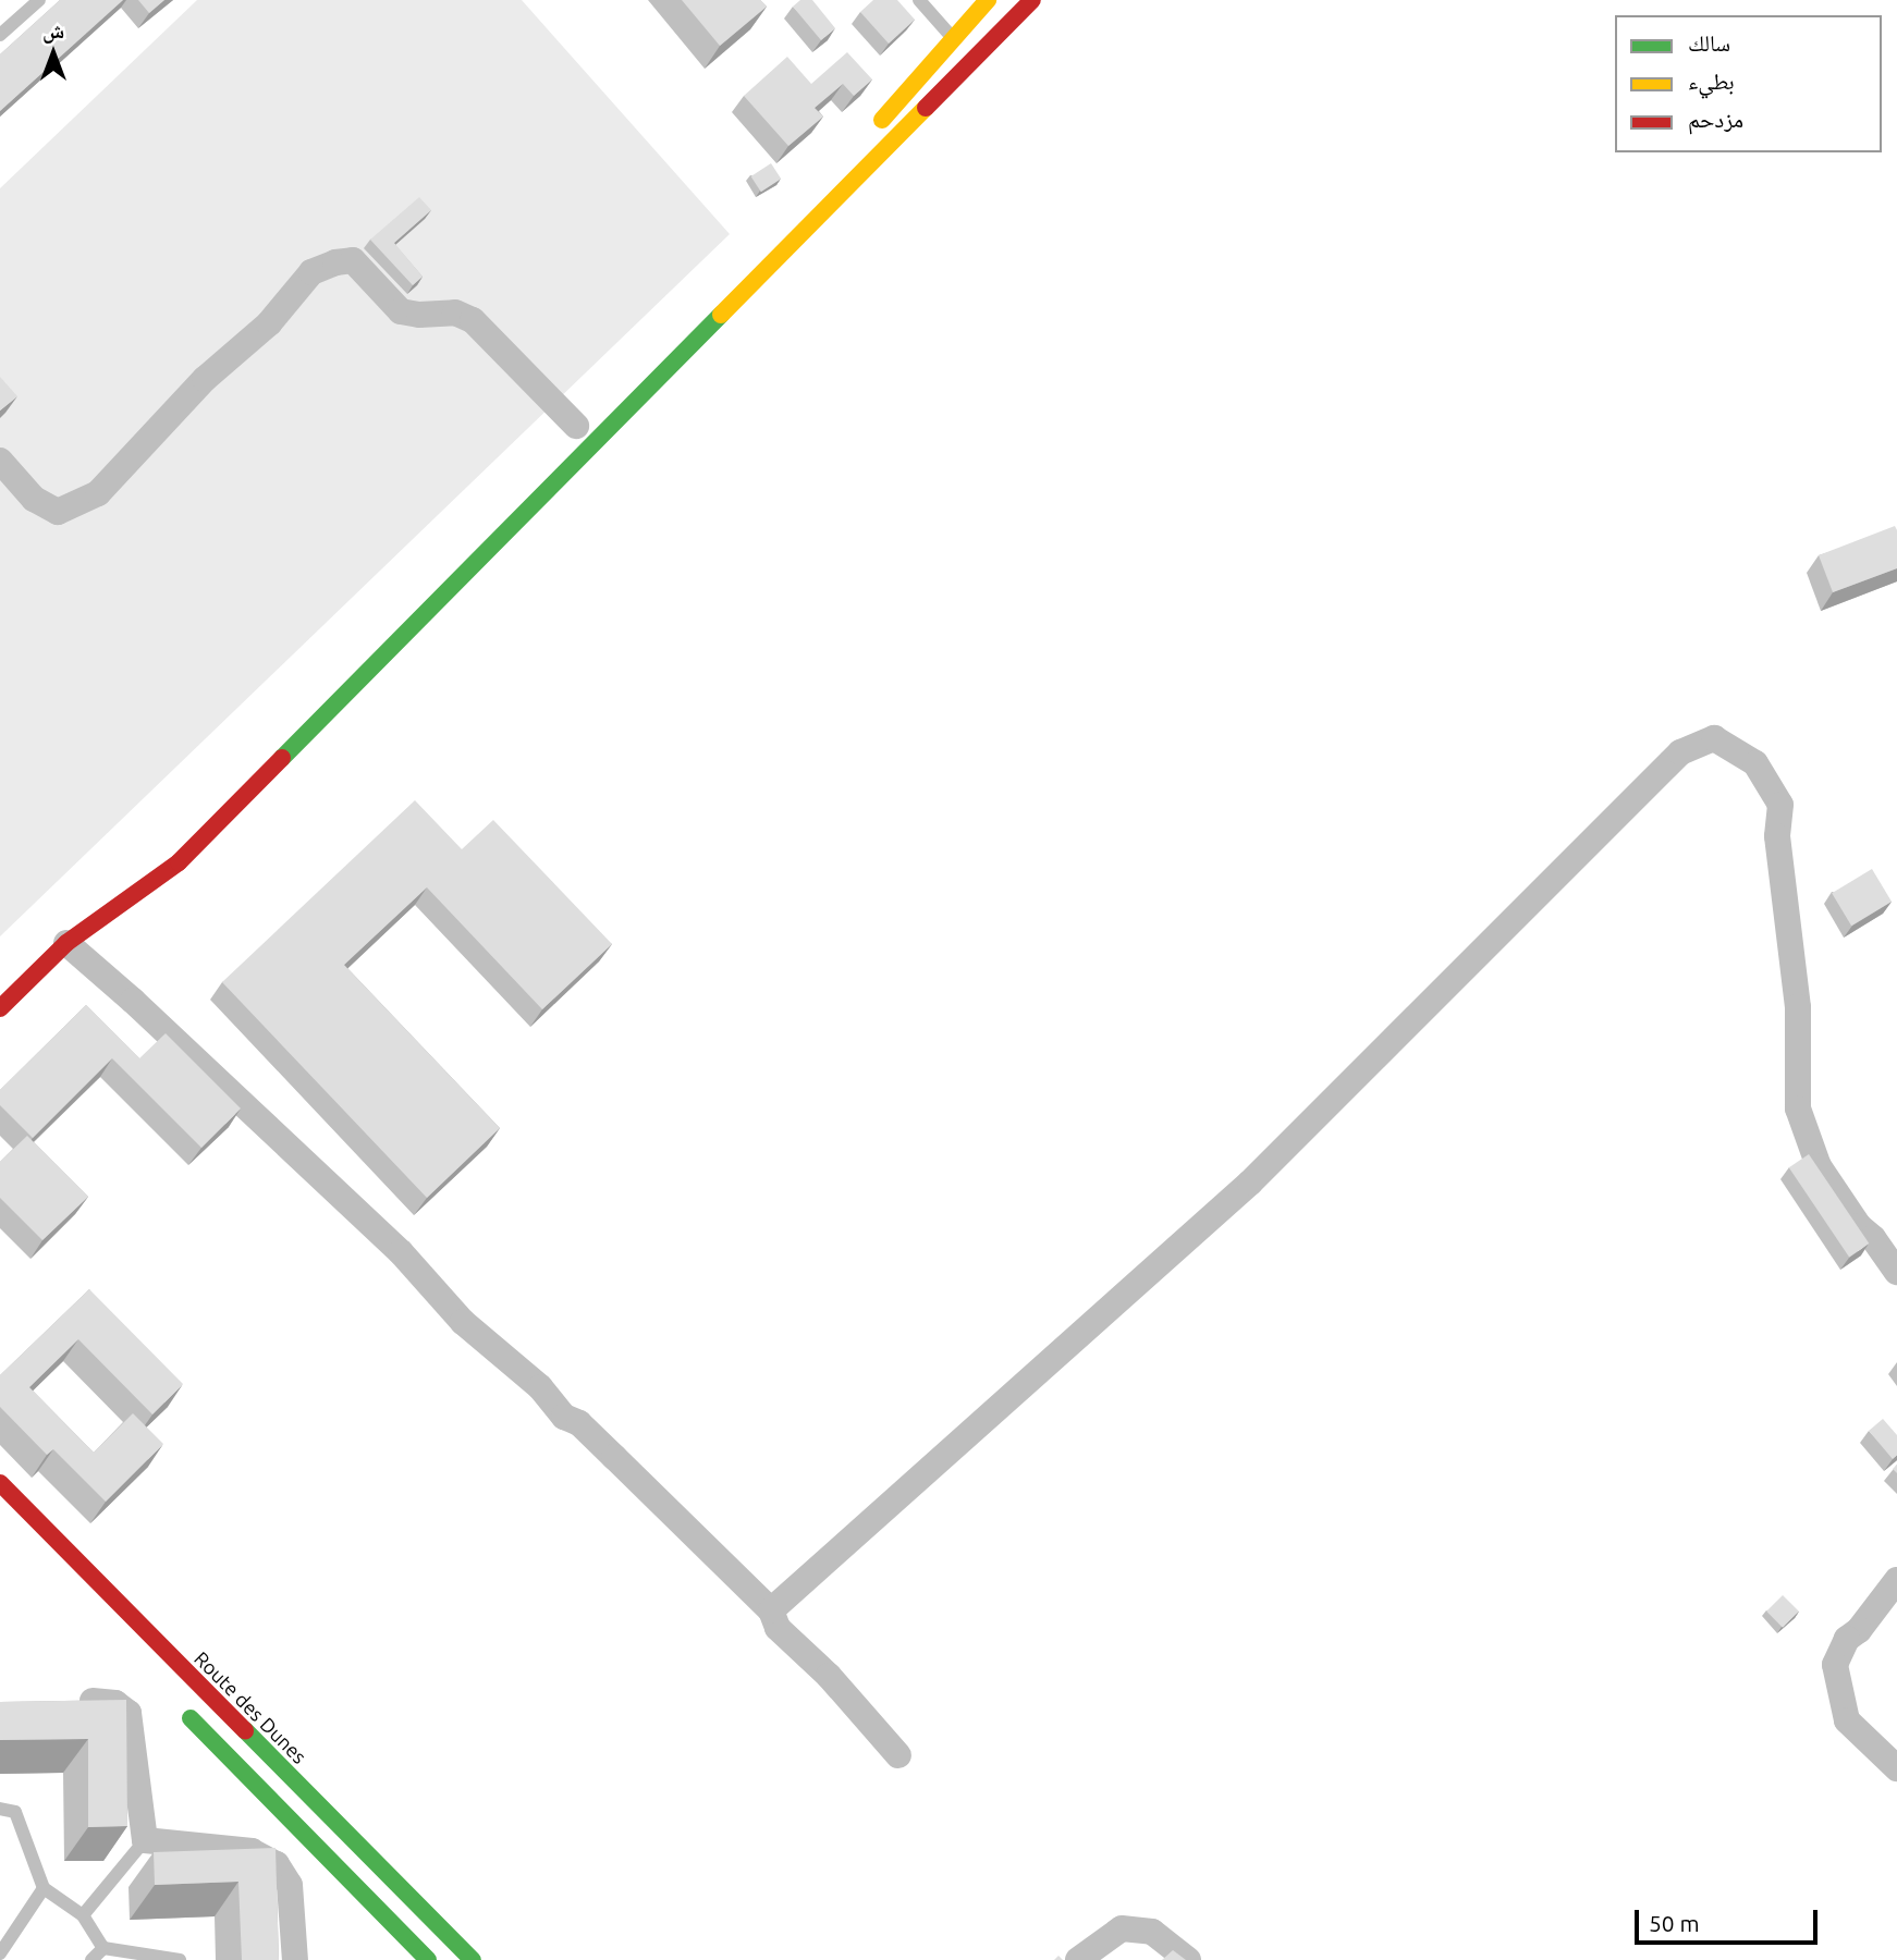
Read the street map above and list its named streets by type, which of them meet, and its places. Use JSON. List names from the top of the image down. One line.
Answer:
{"streets":{"street":["Route des Dunes"]},"legend":["سالك","بطيء","مزدحم"],"scale_bar":"50 m","north":"top"}
